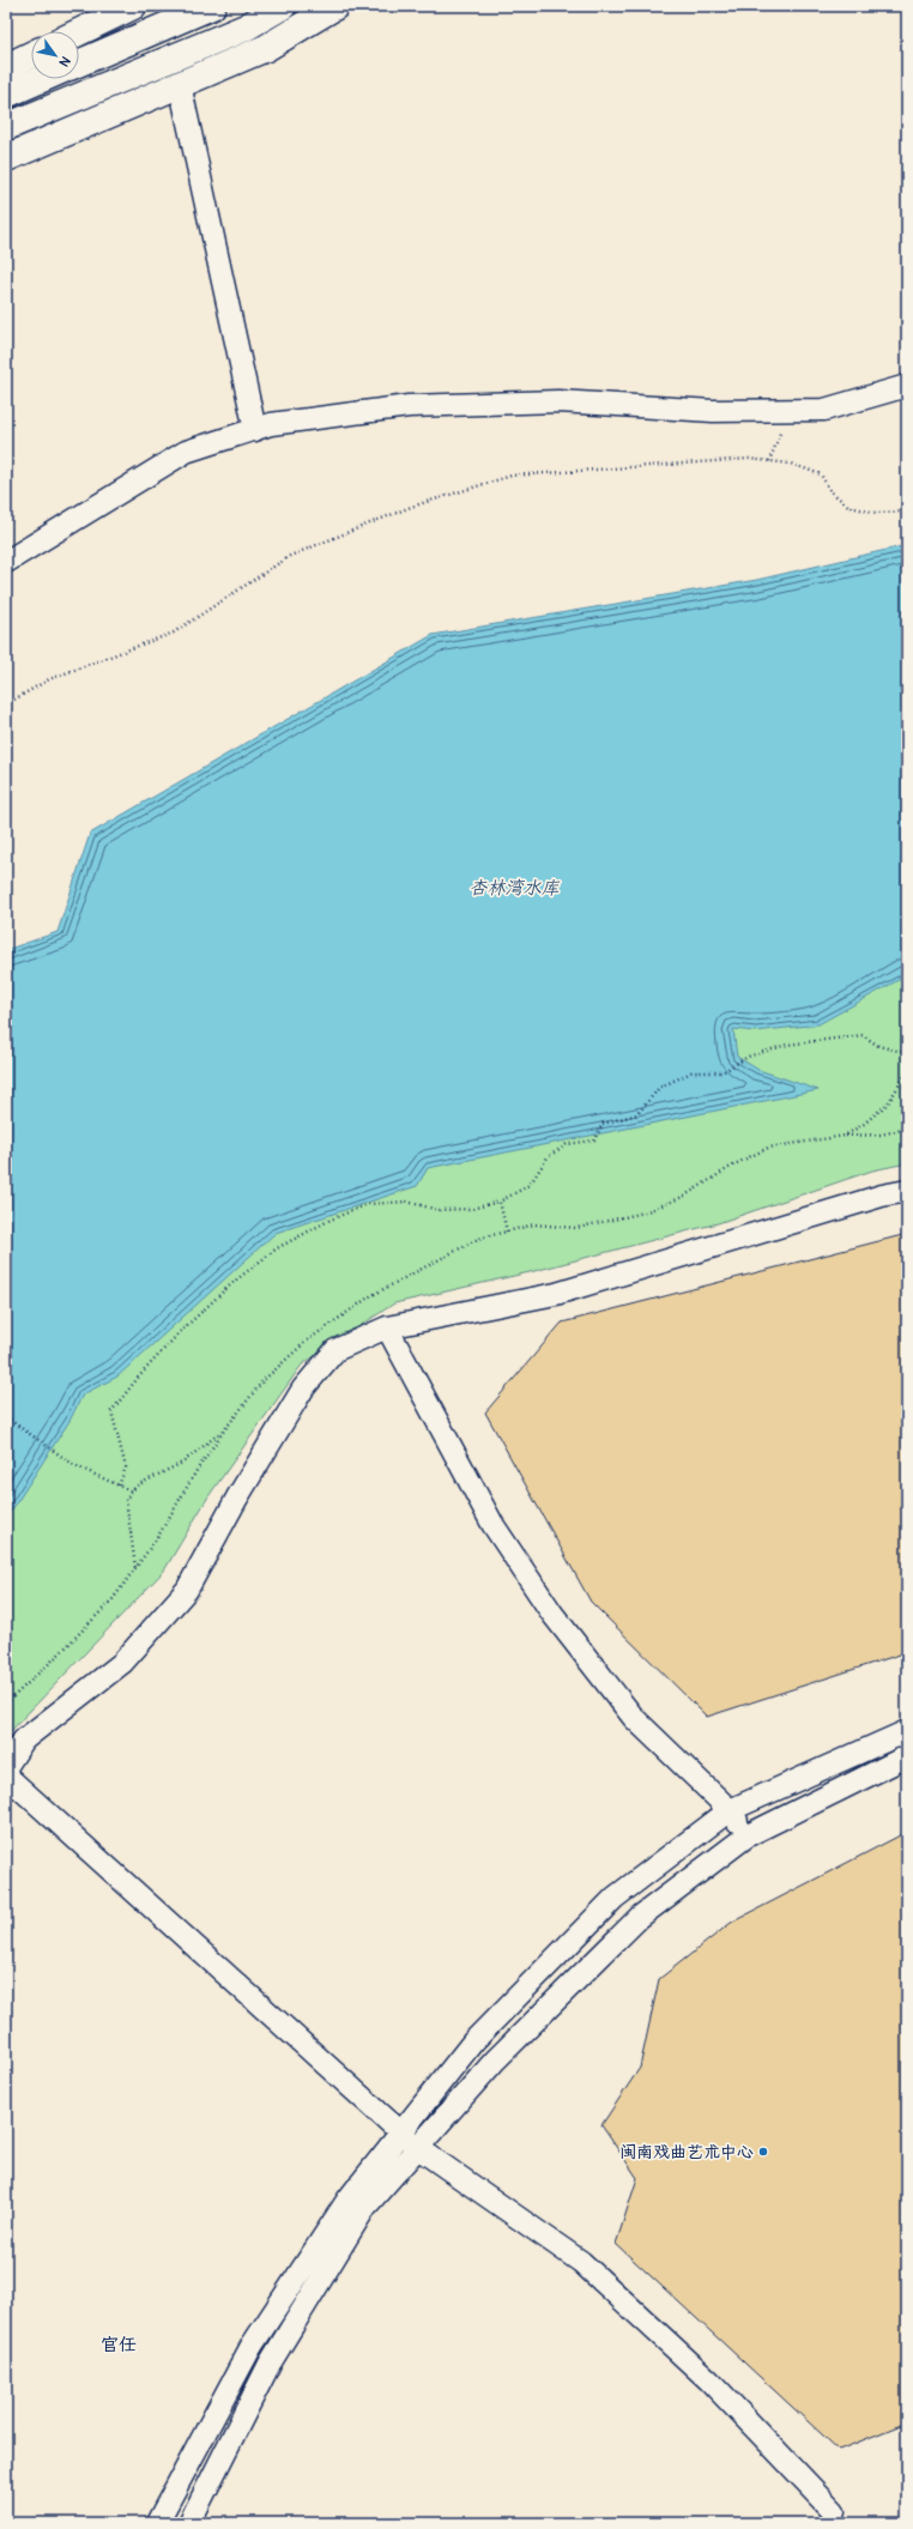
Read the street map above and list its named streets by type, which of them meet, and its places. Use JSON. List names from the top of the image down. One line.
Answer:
{"districts":["官任"],"water":["杏林湾水库"],"places":["闽南戏曲艺术中心"],"north":"bottom right"}
